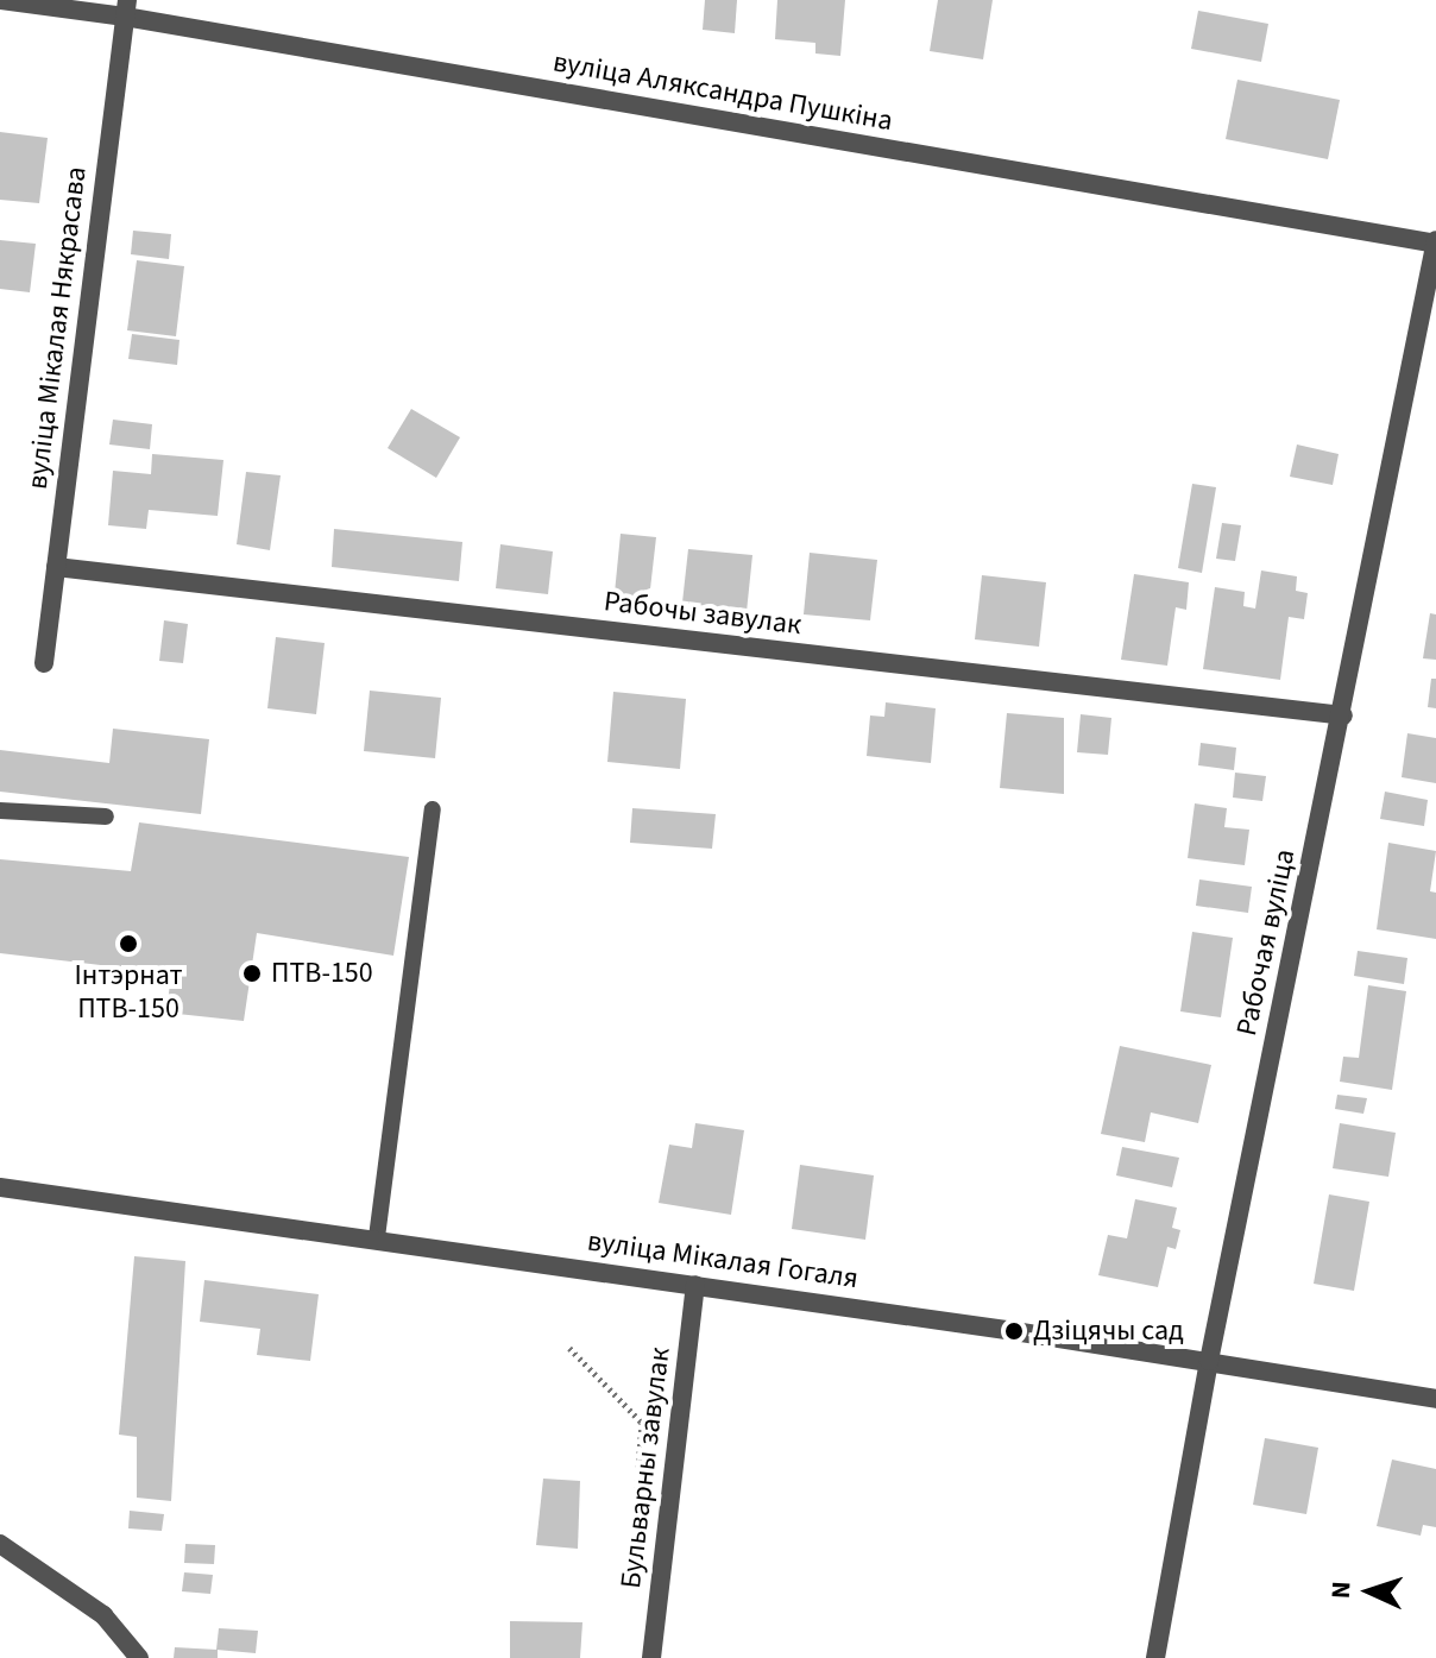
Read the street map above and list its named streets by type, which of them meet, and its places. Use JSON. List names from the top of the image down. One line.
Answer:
{"streets":{"street":["вуліца Аляксандра Пушкіна","вуліца Мікалая Някрасава","Рабочы завулак","Рабочая вуліца","вуліца Мікалая Гогаля","Бульварны завулак"]},"crossings":[["вуліца Аляксандра Пушкіна","вуліца Мікалая Някрасава"],["вуліца Аляксандра Пушкіна","Рабочая вуліца"],["вуліца Мікалая Някрасава","Рабочы завулак"],["Рабочы завулак","Рабочая вуліца"],["Рабочая вуліца","вуліца Мікалая Гогаля"],["вуліца Мікалая Гогаля","Бульварны завулак"]],"places":["Інтэрнат ПТВ-150","ПТВ-150","Дзіцячы сад"],"north":"left"}
